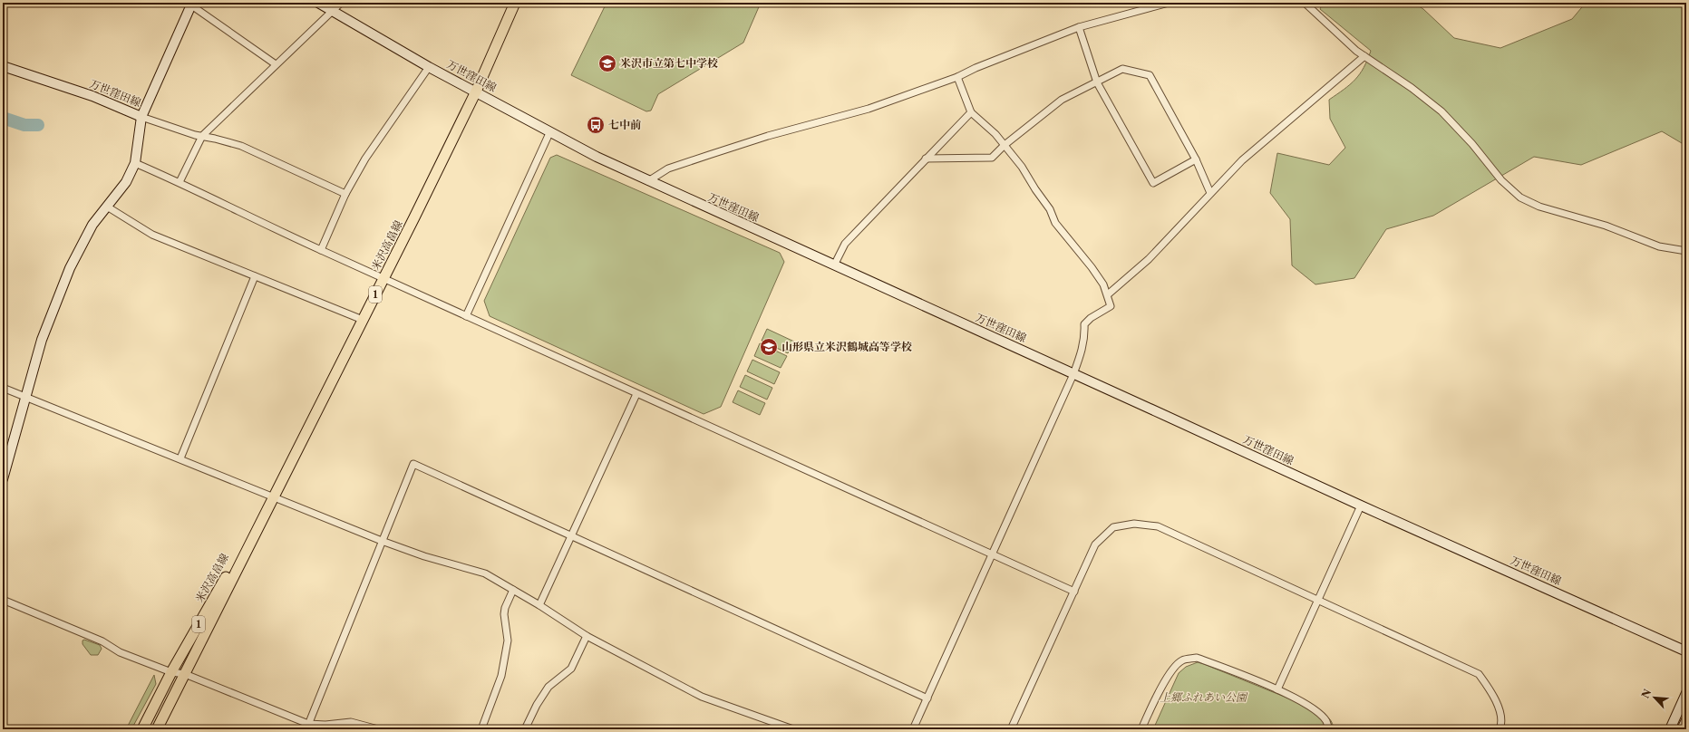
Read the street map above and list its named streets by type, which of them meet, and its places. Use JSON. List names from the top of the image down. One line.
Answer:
{"streets":{"main road":["万世窪田線","米沢高畠線","1"]},"crossings":[["万世窪田線","米沢高畠線"]],"parks":["上郷ふれあい公園"],"places":{"school or university":["米沢市立第七中学校","山形県立米沢鶴城高等学校"],"bus stop":["七中前"]},"north":"top left"}
